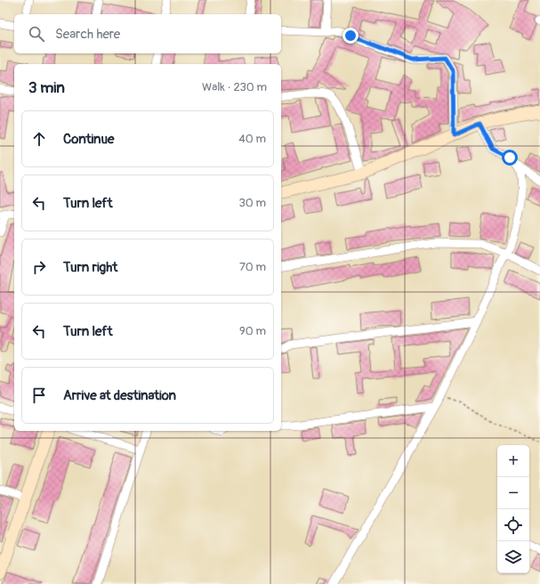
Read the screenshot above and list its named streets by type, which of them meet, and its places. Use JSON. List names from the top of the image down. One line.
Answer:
{"page":{"search":"Search here","heading":["3 min","Walk · 230 m"],"list":[["Continue","40 m"],["Turn left","30 m"],["Turn right","70 m"],["Turn left","90 m"],"Arrive at destination"],"map_buttons":["+","−"]}}
